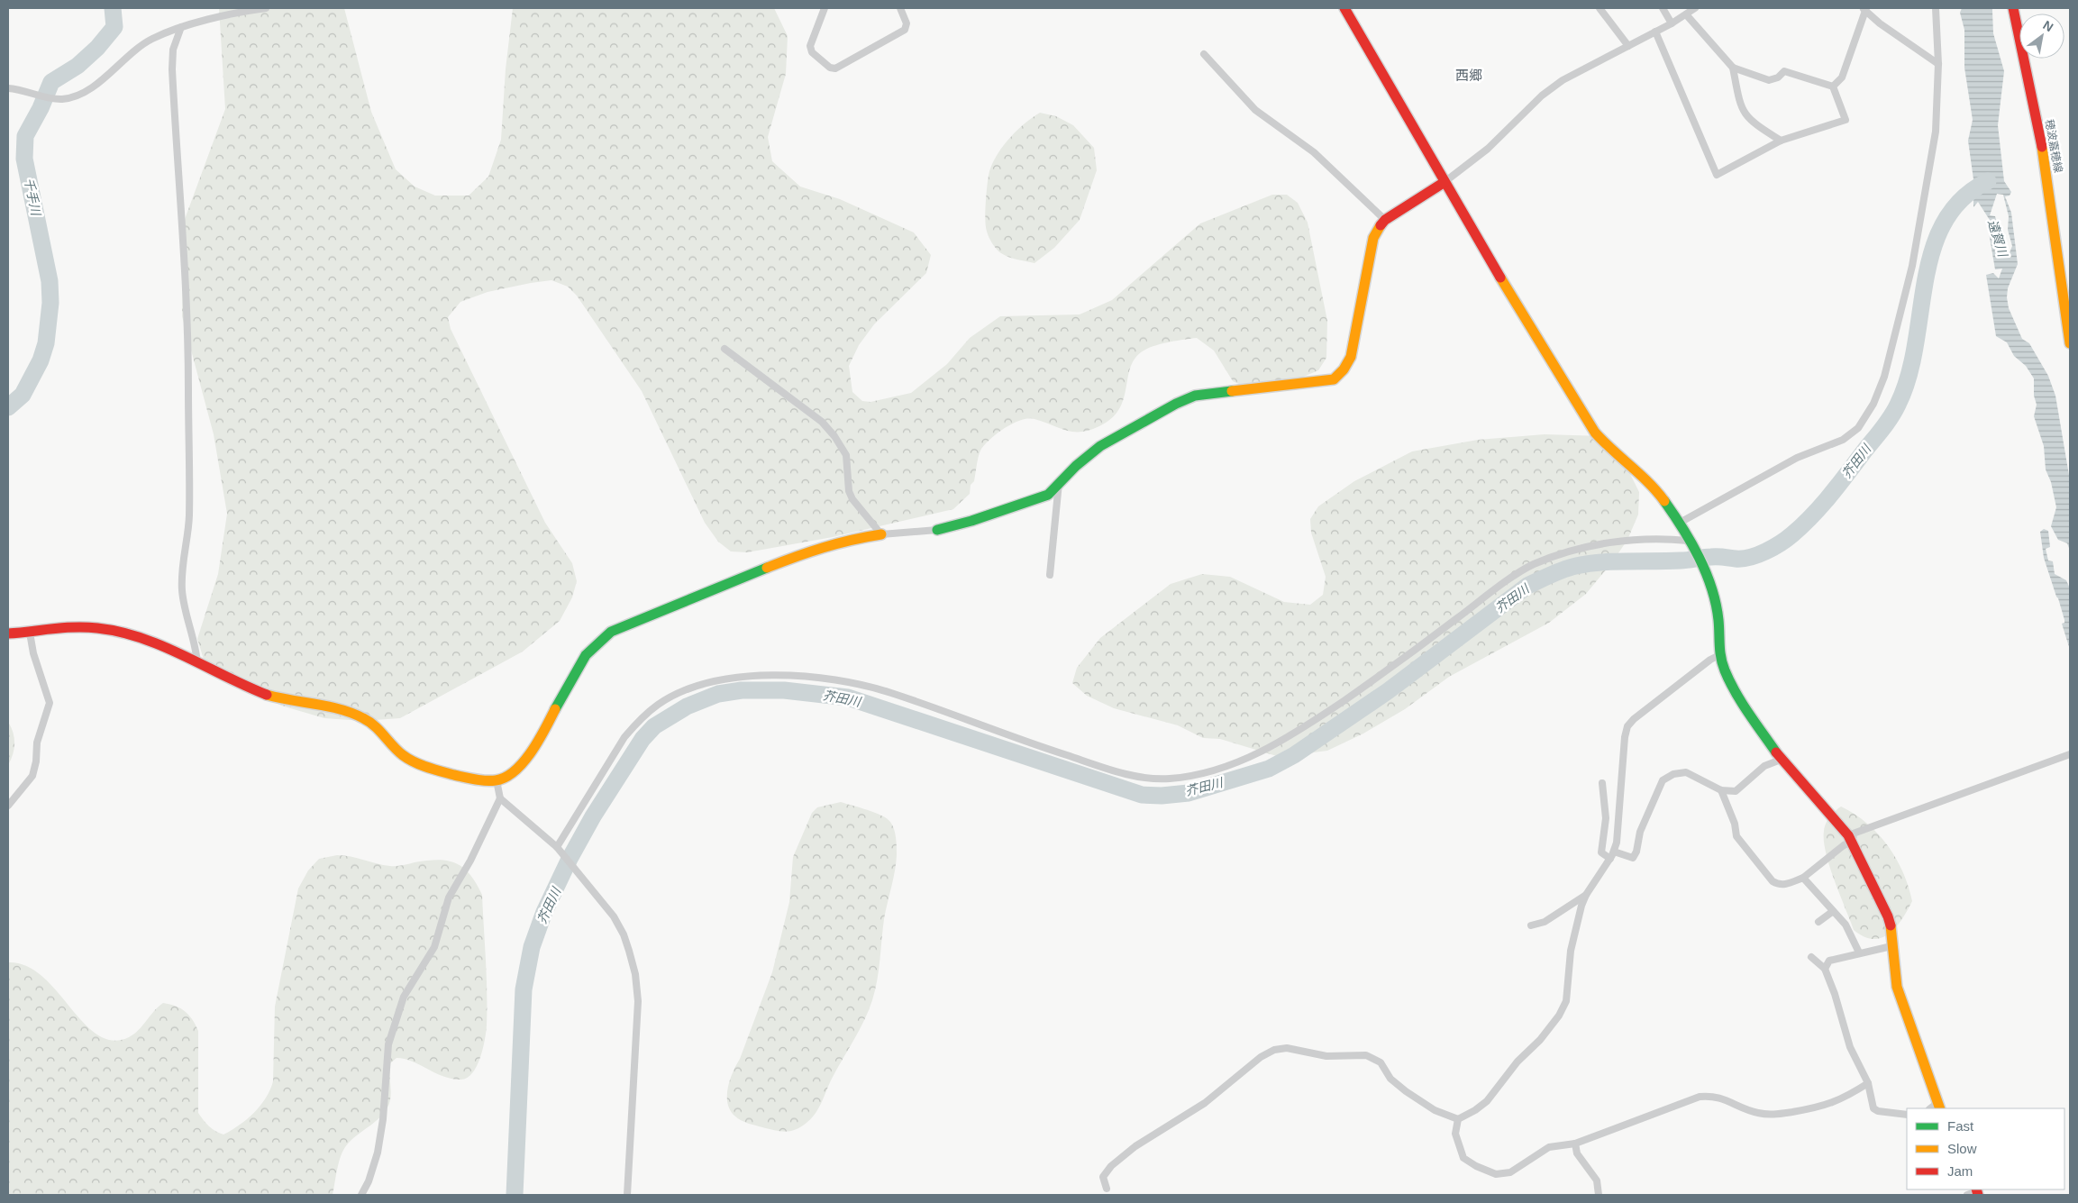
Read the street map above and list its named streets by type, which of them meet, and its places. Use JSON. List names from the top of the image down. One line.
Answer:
{"streets":{"street":["穂波嘉穂線"]},"districts":["西郷"],"water":["千手川","遠賀川","芥田川"],"legend":["Fast","Slow","Jam"],"north":"top right"}
